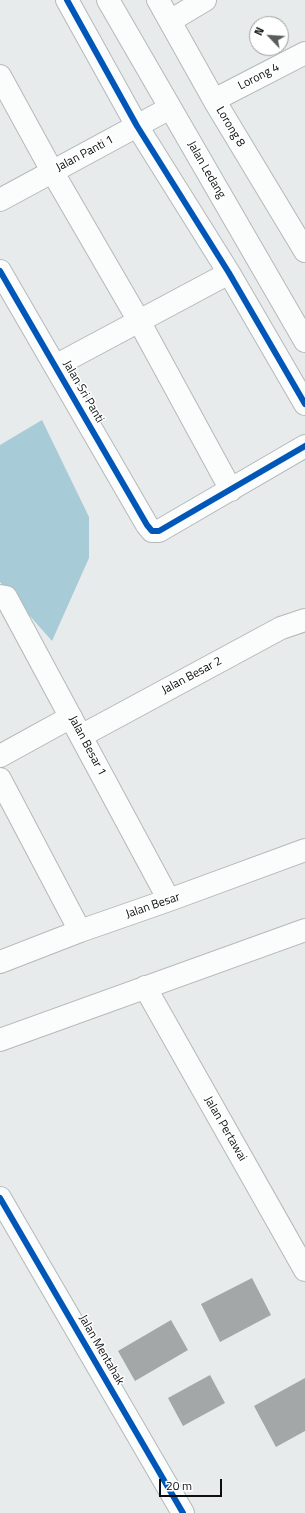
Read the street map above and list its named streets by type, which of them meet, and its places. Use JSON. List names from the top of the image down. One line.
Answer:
{"streets":{"street":["Lorong 4","Lorong 8","Jalan Panti 1","Jalan Ledang","Jalan Sri Panti","Jalan Besar 2","Jalan Besar 1","Jalan Besar","Jalan Pertawai","Jalan Mentahak"]},"crossings":[["Lorong 4","Lorong 8"],["Jalan Panti 1","Jalan Ledang"],["Jalan Besar 2","Jalan Besar 1"],["Jalan Besar 1","Jalan Besar"]],"scale_bar":"20 m","north":"top left"}
